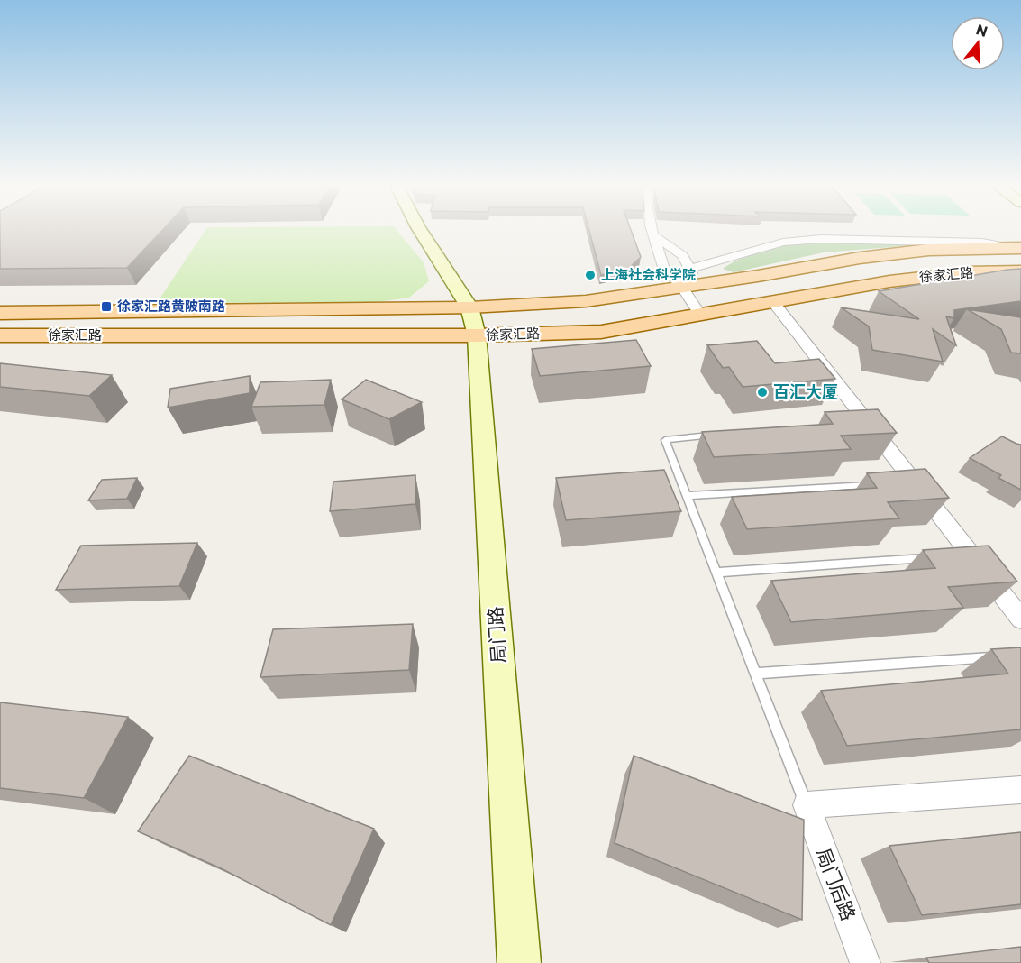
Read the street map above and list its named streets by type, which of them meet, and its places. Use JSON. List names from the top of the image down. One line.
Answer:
{"streets":{"main road":["徐家汇路"],"street":["局门路","局门后路"]},"crossings":[["徐家汇路","局门路"]],"places":{"other":["上海社会科学院","百汇大厦"],"transit":["徐家汇路黄陂南路"]},"north":"top"}
